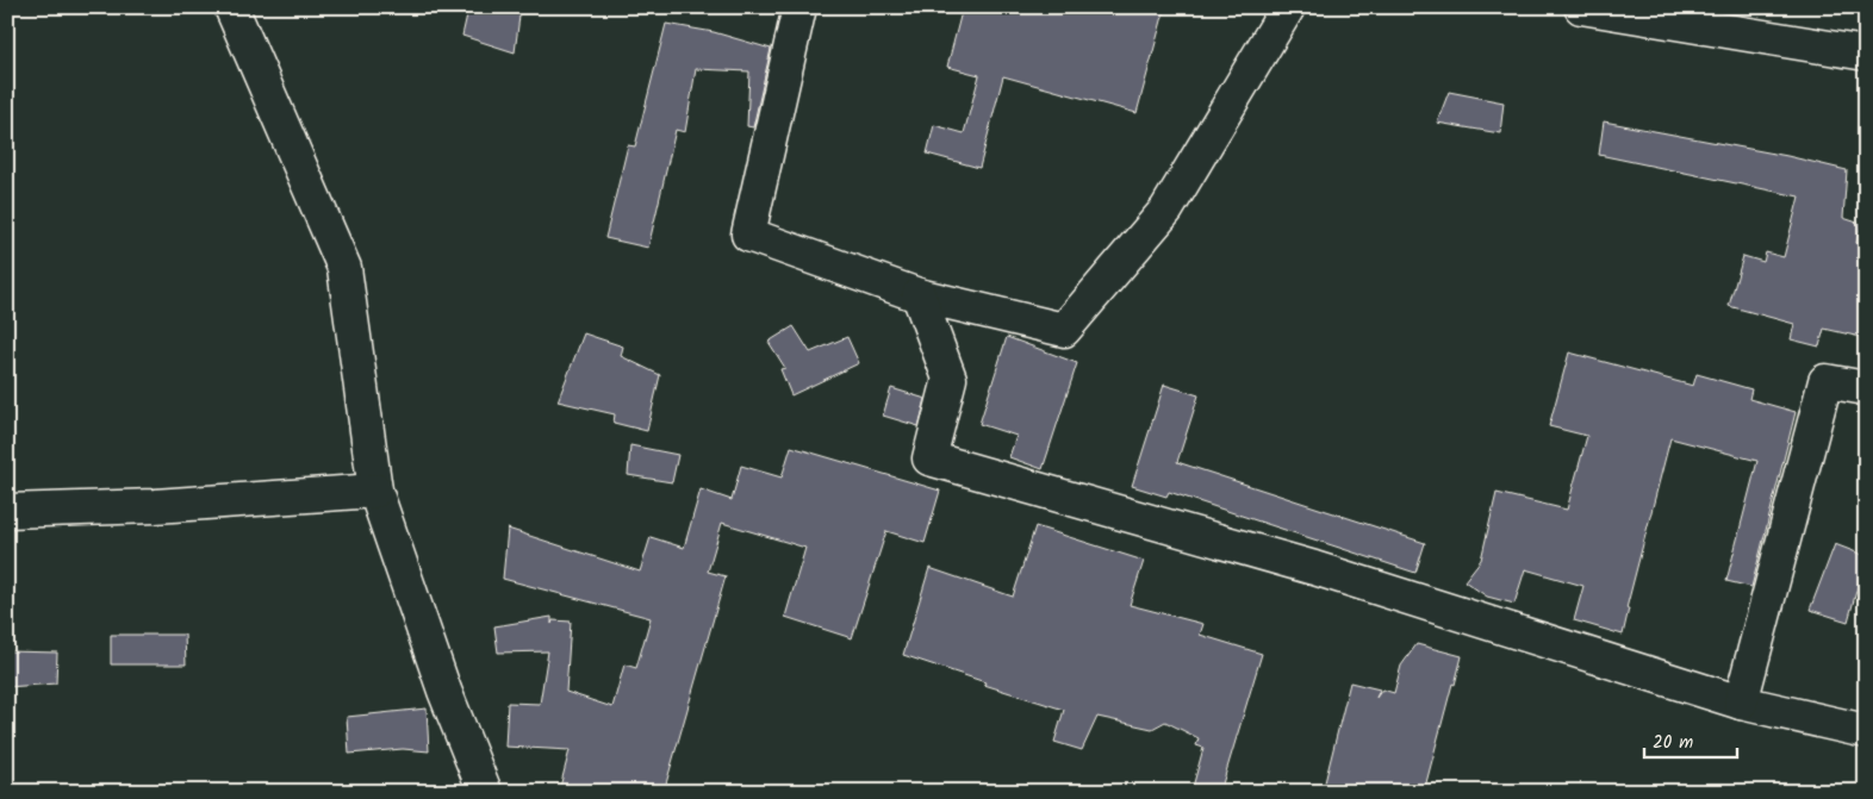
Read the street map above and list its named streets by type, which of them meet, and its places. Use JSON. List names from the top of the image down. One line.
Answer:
{"scale_bar":"20 m"}
